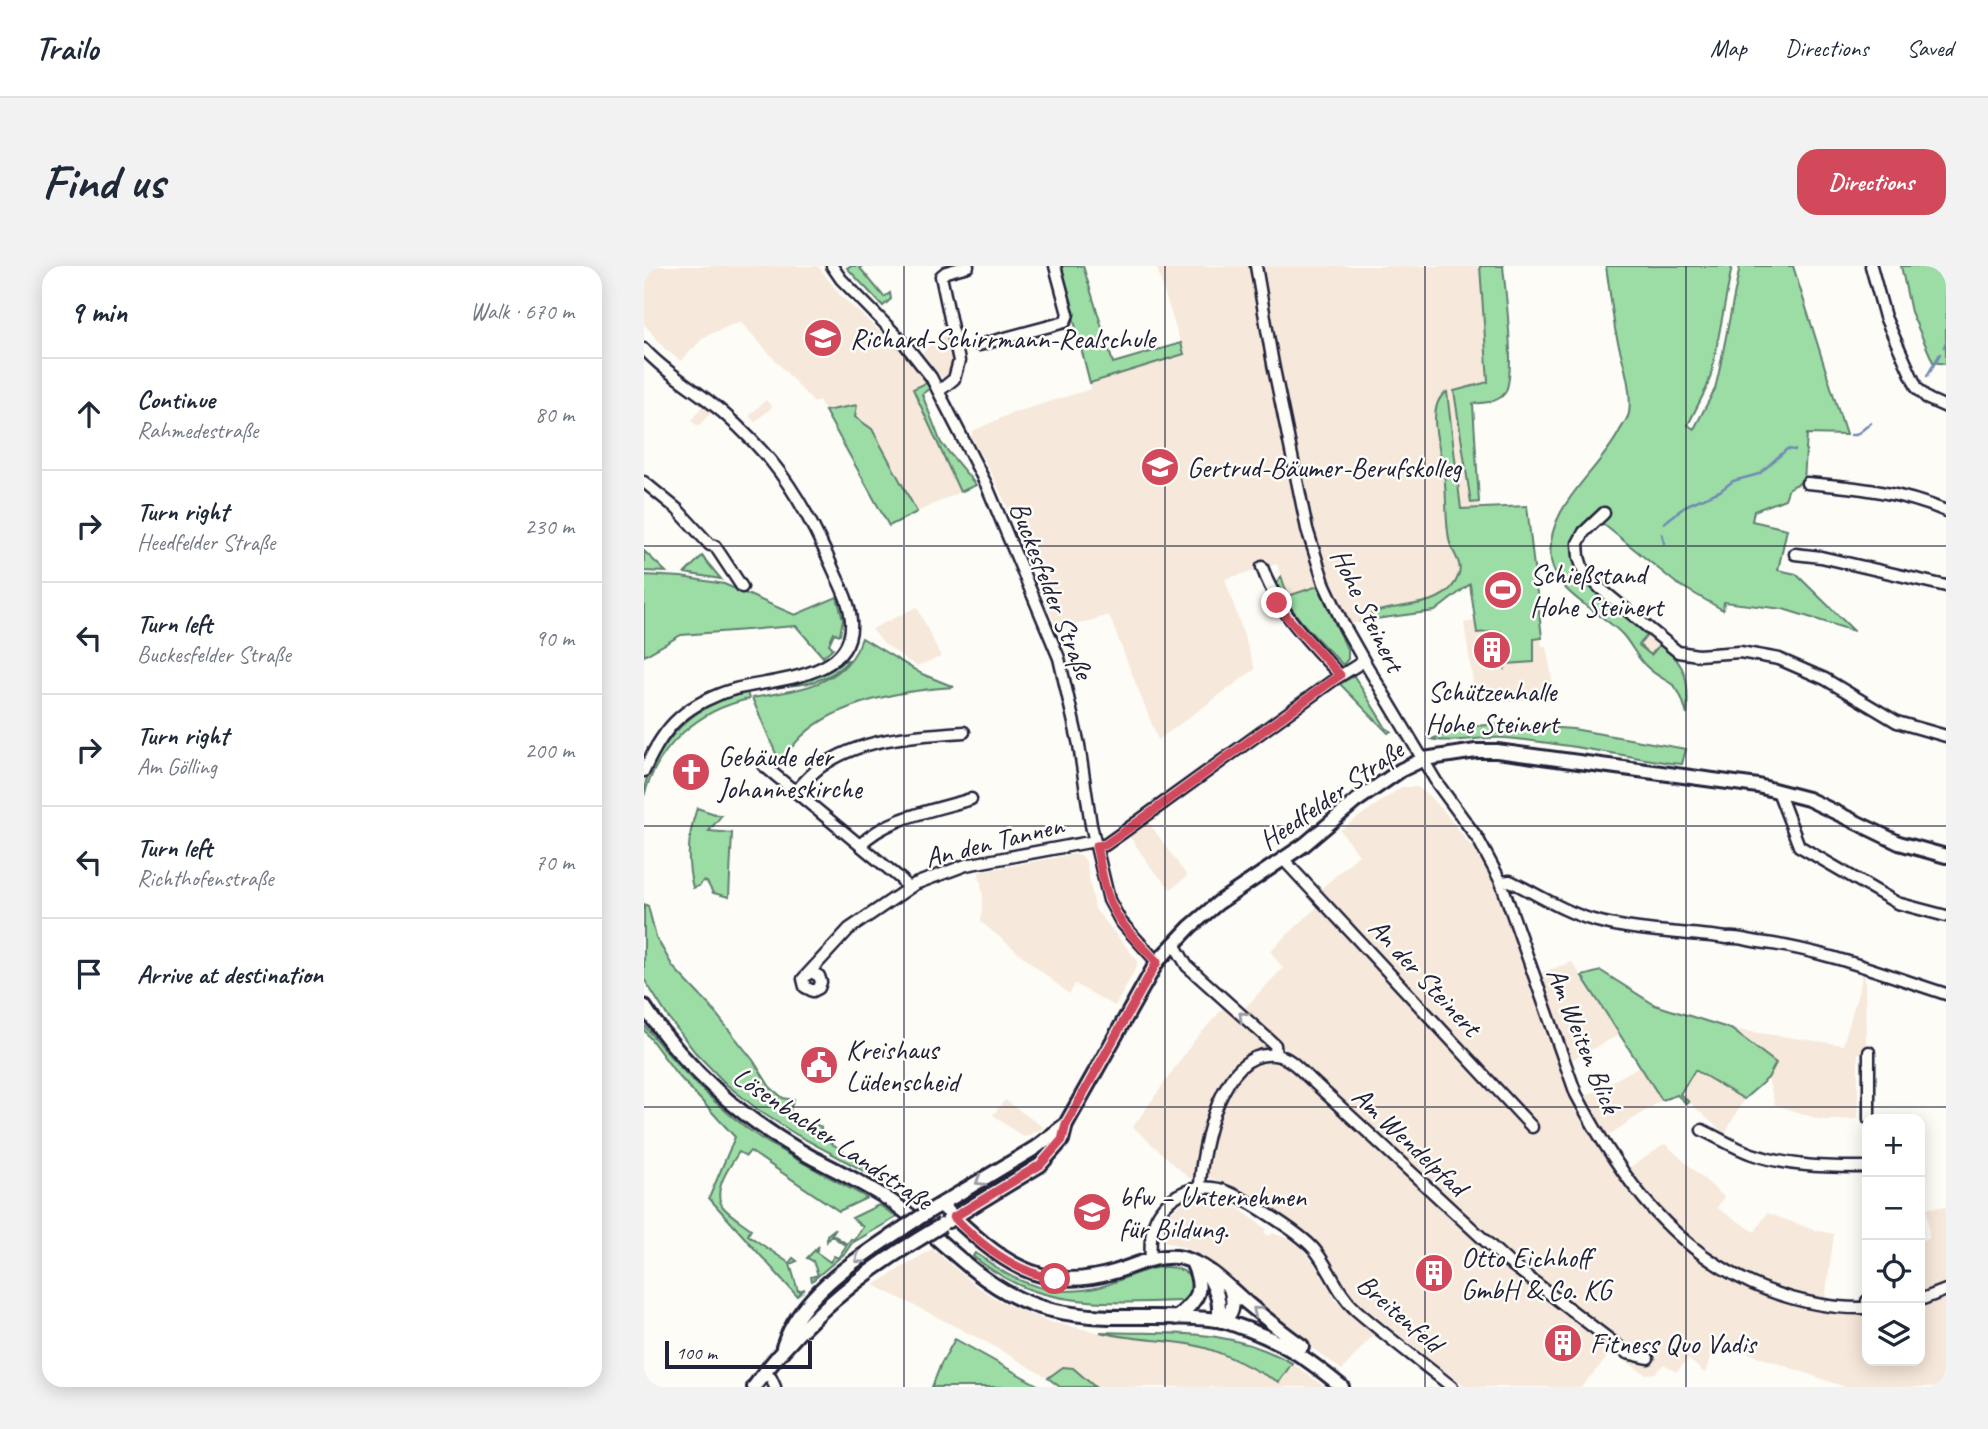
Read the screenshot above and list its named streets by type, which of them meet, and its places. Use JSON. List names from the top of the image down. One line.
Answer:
{"streets":{"main road":["Heedfelder Straße","Lösenbacher Landstraße"],"street":["Buckesfelder Straße","Hohe Steinert","An den Tannen","An der Steinert","Am Weiten Blick","Am Wendelpfad","Breitenfeld"]},"crossings":[["Buckesfelder Straße","Heedfelder Straße"],["Buckesfelder Straße","An den Tannen"],["Hohe Steinert","Heedfelder Straße"],["Hohe Steinert","An den Tannen"],["Hohe Steinert","Am Weiten Blick"],["Heedfelder Straße","An der Steinert"],["Heedfelder Straße","Am Weiten Blick"]],"places":{"school or university":["Richard-Schirrmann-Realschule","Gertrud-Bäumer-Berufskolleg","bfw – Unternehmen für Bildung."],"sports":["Schießstand Hohe Steinert"],"building":["Schützenhalle Hohe Steinert","Otto Eichhoff GmbH & Co. KG","Fitness Quo Vadis"],"church":["Gebäude der Johanneskirche"],"public building":["Kreishaus Lüdenscheid"]},"scale_bar":"100 m","page":{"header":"Trailo","nav":["Map","Directions","Saved"],"buttons":"Directions","title":"Find us","heading":["9 min","Walk · 670 m"],"list":[["Continue","Rahmedestraße","80 m"],["Turn right","Heedfelder Straße","230 m"],["Turn left","Buckesfelder Straße","90 m"],["Turn right","Am Gölling","200 m"],["Turn left","Richthofenstraße","70 m"],"Arrive at destination"],"map_buttons":["+","−"],"scale":"100 m"}}
